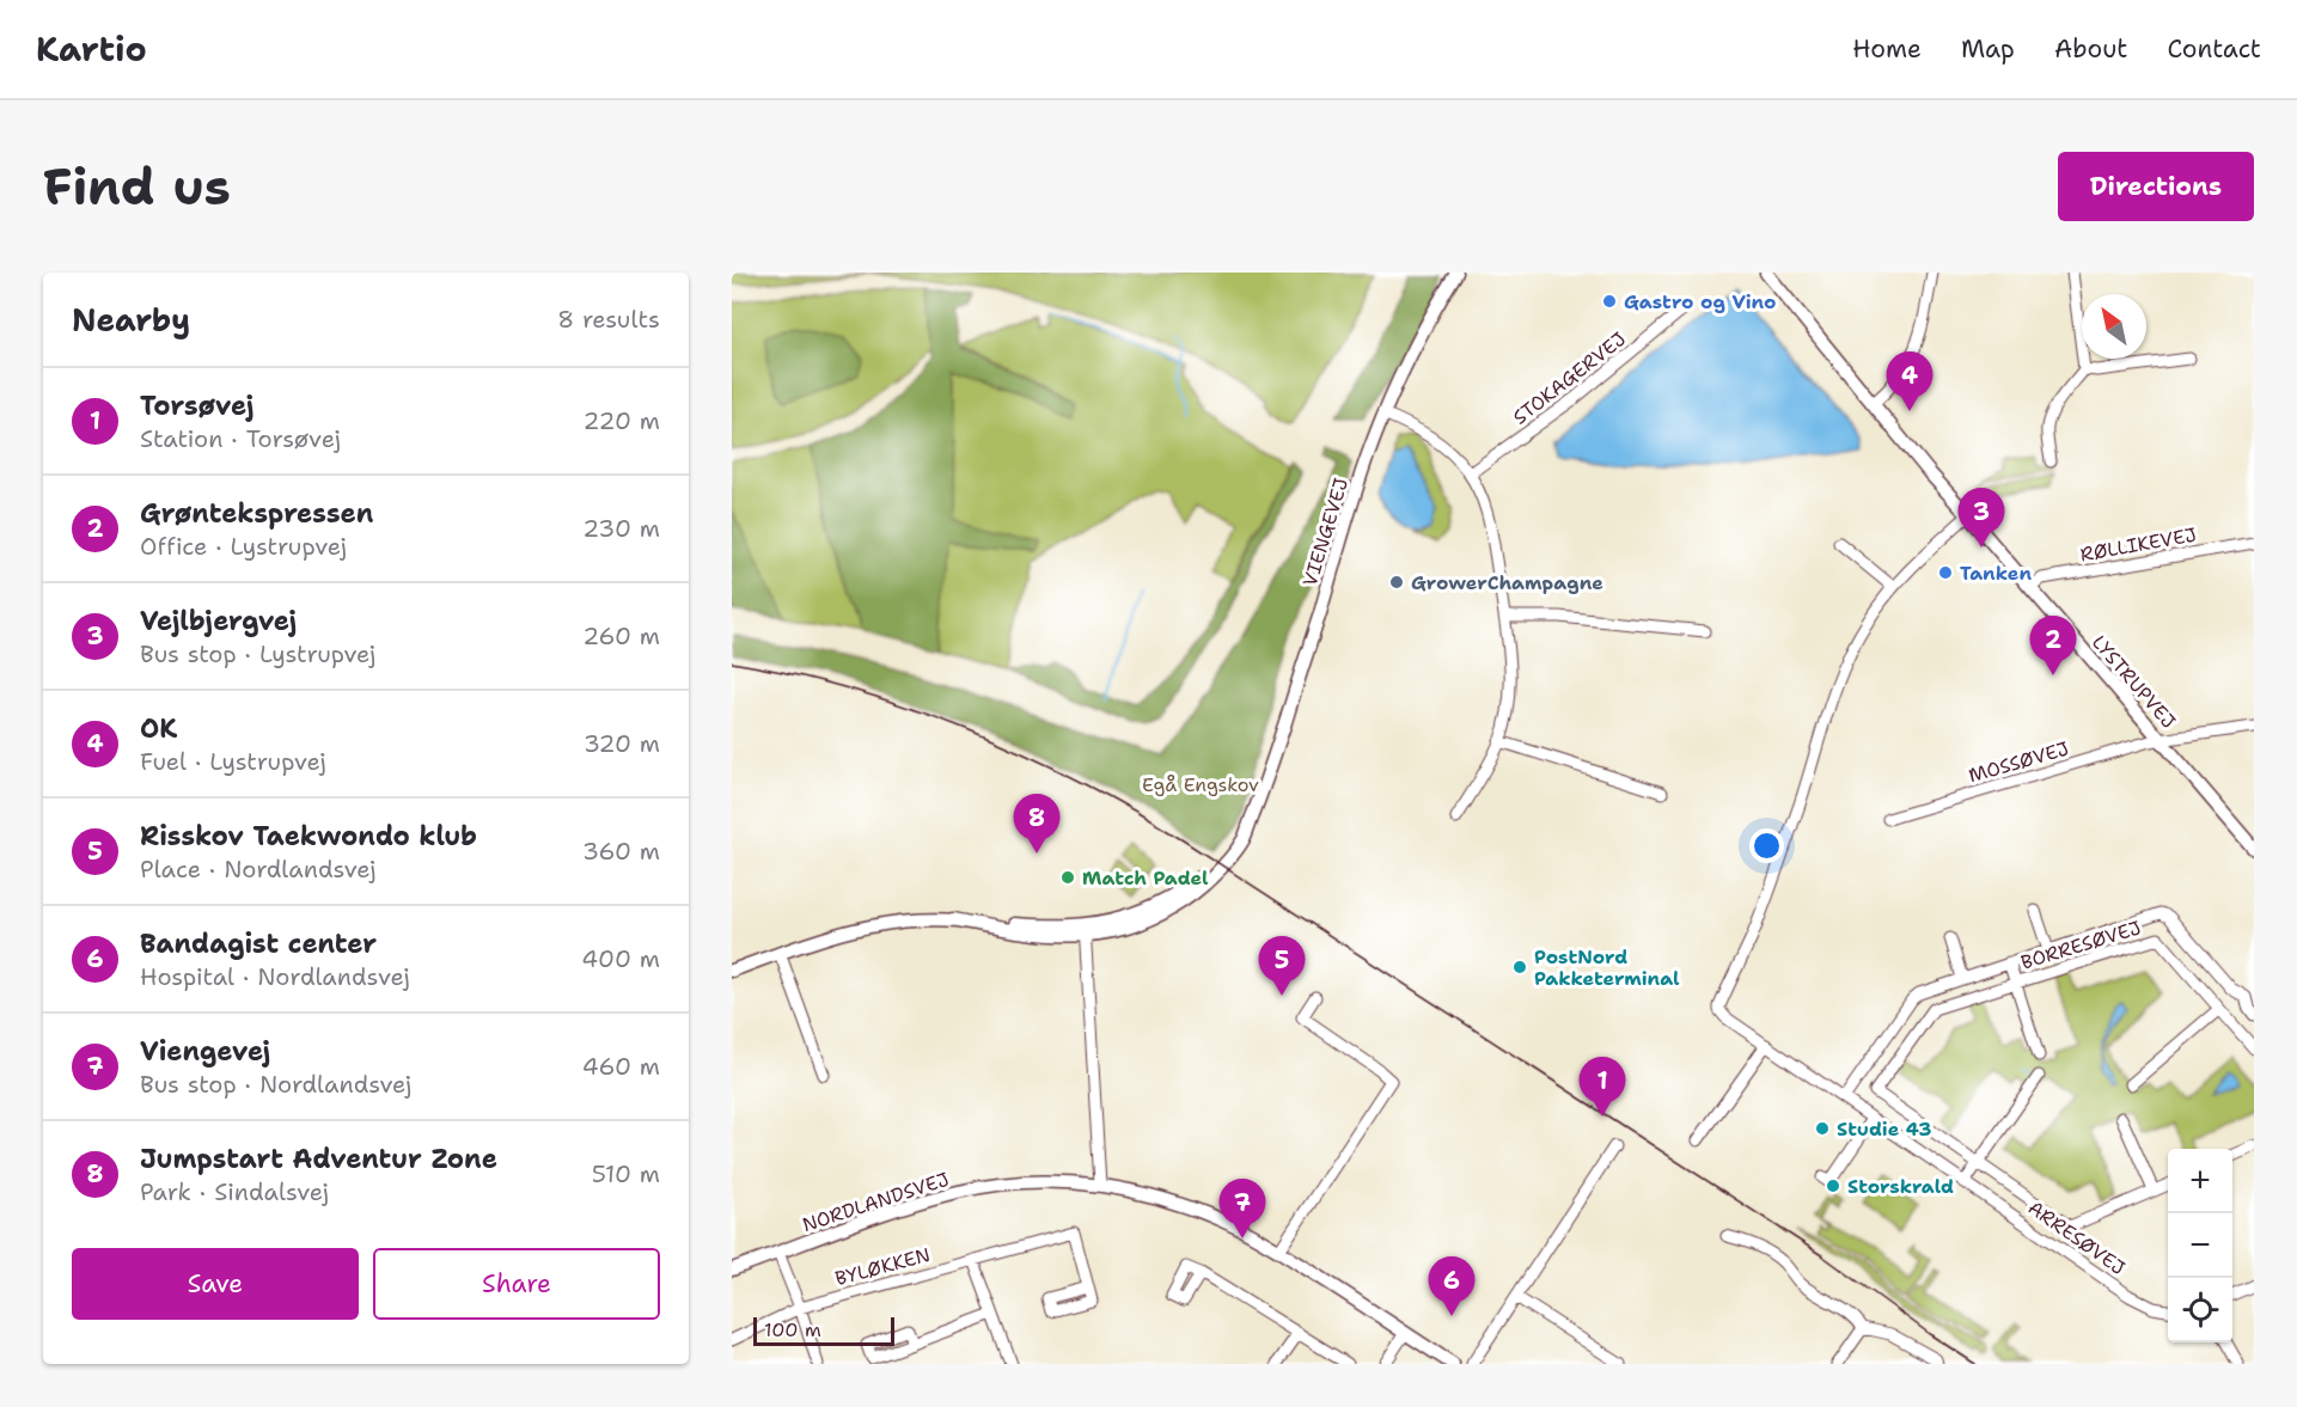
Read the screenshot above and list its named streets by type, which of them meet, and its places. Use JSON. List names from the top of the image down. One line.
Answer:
{"streets":{"street":["STOKAGERVEJ","VIENGEVEJ","RØLLIKEVEJ","LYSTRUPVEJ","MOSSØVEJ","BORRESØVEJ","NORDLANDSVEJ","ARRESØVEJ","BYLØKKEN"]},"crossings":[["RØLLIKEVEJ","LYSTRUPVEJ"],["LYSTRUPVEJ","MOSSØVEJ"],["BORRESØVEJ","ARRESØVEJ"]],"parks":["Egå Engskov"],"places":["Gastro og Vino","Tanken","GrowerChampagne","Match Padel","PostNord Pakketerminal","Studie 43","Storskrald"],"scale_bar":"100 m","north":"top left","page":{"header":"Kartio","nav":["Home","Map","About","Contact"],"buttons":["Directions",["Save","Share"]],"title":"Find us","heading":["Nearby","8 results"],"pins":["4","3","2","8","5","1","7","6"],"list":[{"mark":"1","name":"Torsøvej","note":"Station · Torsøvej","value":"220 m"},{"mark":"2","name":"Grøntekspressen","note":"Office · Lystrupvej","value":"230 m"},{"mark":"3","name":"Vejlbjergvej","note":"Bus stop · Lystrupvej","value":"260 m"},{"mark":"4","name":"OK","note":"Fuel · Lystrupvej","value":"320 m"},{"mark":"5","name":"Risskov Taekwondo klub","note":"Place · Nordlandsvej","value":"360 m"},{"mark":"6","name":"Bandagist center","note":"Hospital · Nordlandsvej","value":"400 m"},{"mark":"7","name":"Viengevej","note":"Bus stop · Nordlandsvej","value":"460 m"},{"mark":"8","name":"Jumpstart Adventur Zone","note":"Park · Sindalsvej","value":"510 m"}],"map_buttons":["+","−"],"scale":"100 m"}}
